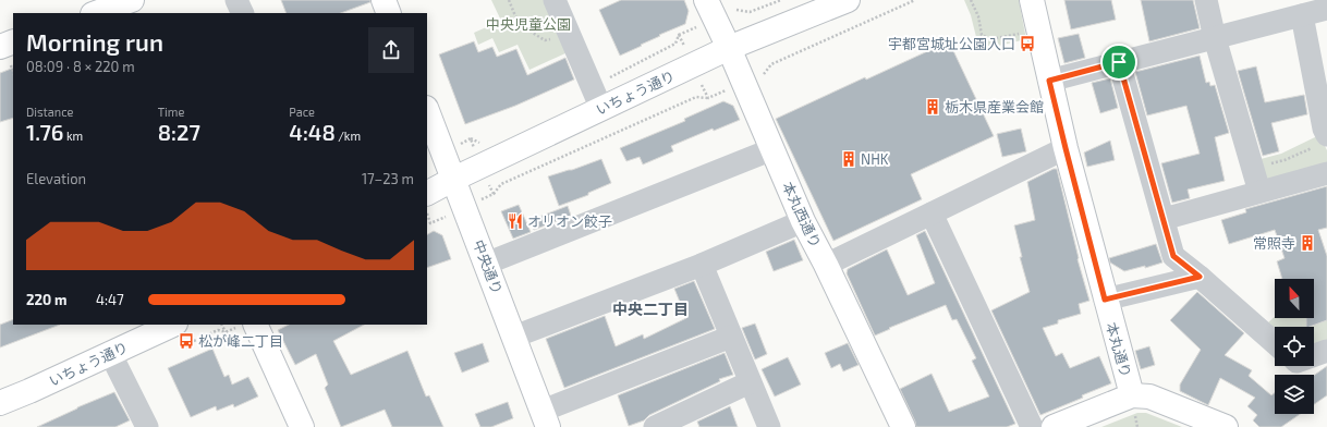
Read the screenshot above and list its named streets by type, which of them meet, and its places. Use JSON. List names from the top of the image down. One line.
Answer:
{"streets":{"street":["いちょう通り","本丸西通り","中央通り","本丸通り"]},"crossings":[["いちょう通り","本丸西通り"],["いちょう通り","中央通り"]],"districts":["中央二丁目"],"parks":["中央児童公園"],"places":{"bus stop":["宇都宮城址公園入口","松が峰二丁目"],"building":["栃木県産業会館","NHK","常照寺"],"restaurant":["オリオン餃子"]},"north":"top","page":{"heading":["Morning run","08:09 · 8 × 220 m"],"stats":[["Distance","1.76 km"],["Time","8:27"],["Pace","4:48 /km"]],"chart":["Elevation","17–23 m"],"list":[{"name":"220 m","note":"4:47"}]}}
